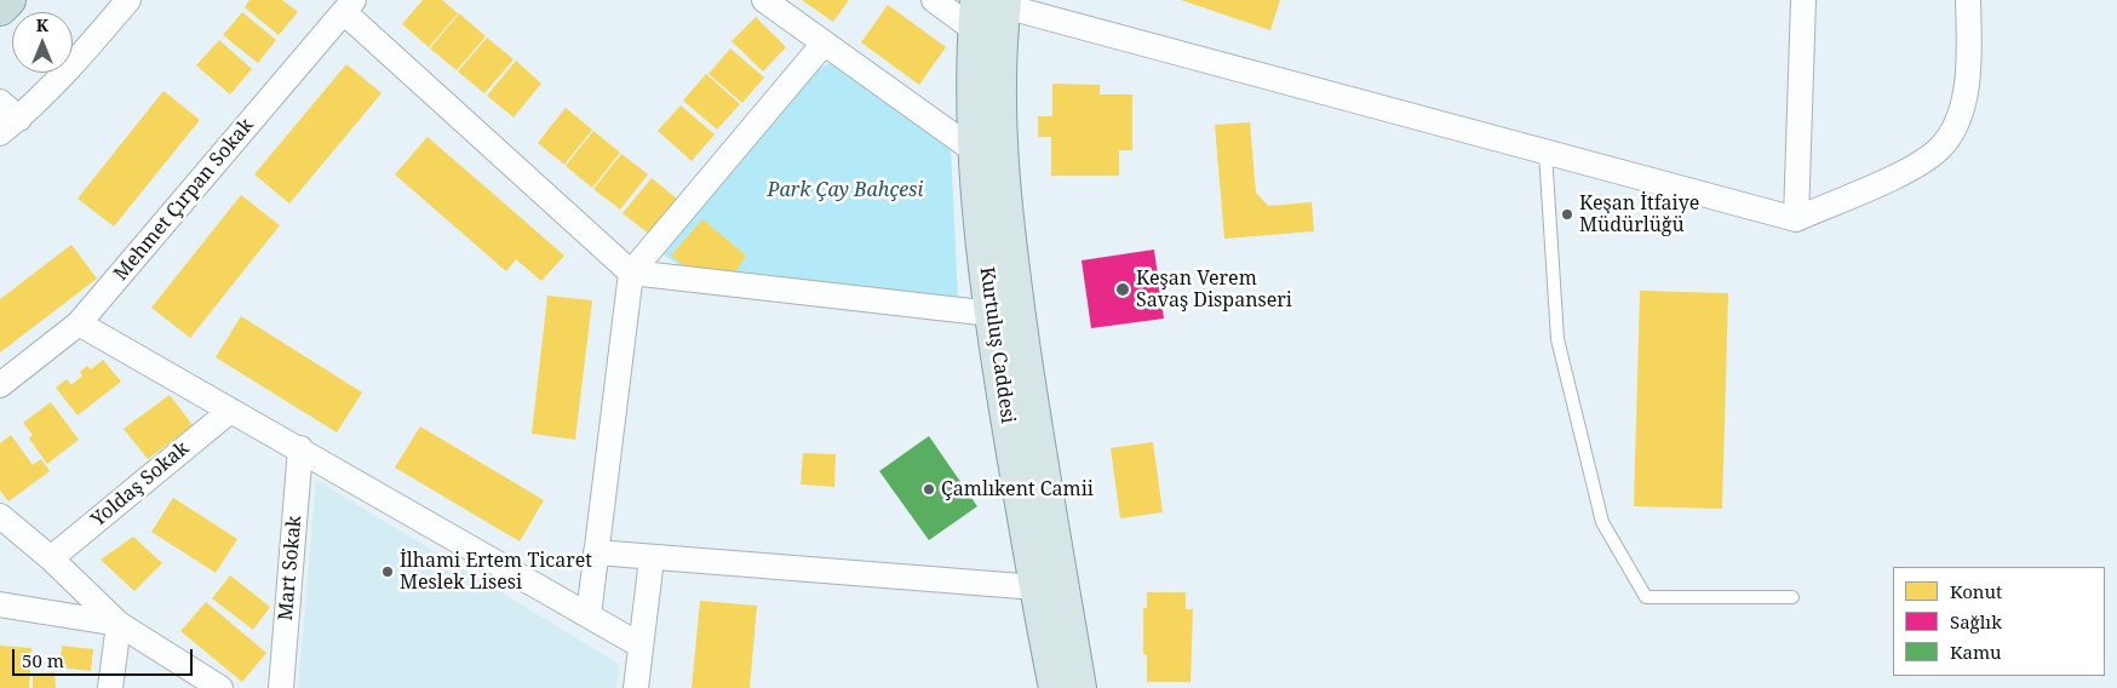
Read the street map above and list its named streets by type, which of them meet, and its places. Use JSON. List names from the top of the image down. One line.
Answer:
{"streets":{"main road":["Kurtuluş Caddesi"],"street":["Mehmet Çırpan Sokak","Yoldaş Sokak","Mart Sokak"]},"parks":["Park Çay Bahçesi"],"places":["Keşan İtfaiye Müdürlüğü","Keşan Verem Savaş Dispanseri","Çamlıkent Camii","İlhami Ertem Ticaret Meslek Lisesi"],"legend":["Konut","Sağlık","Kamu"],"scale_bar":"50 m","north":"top"}
